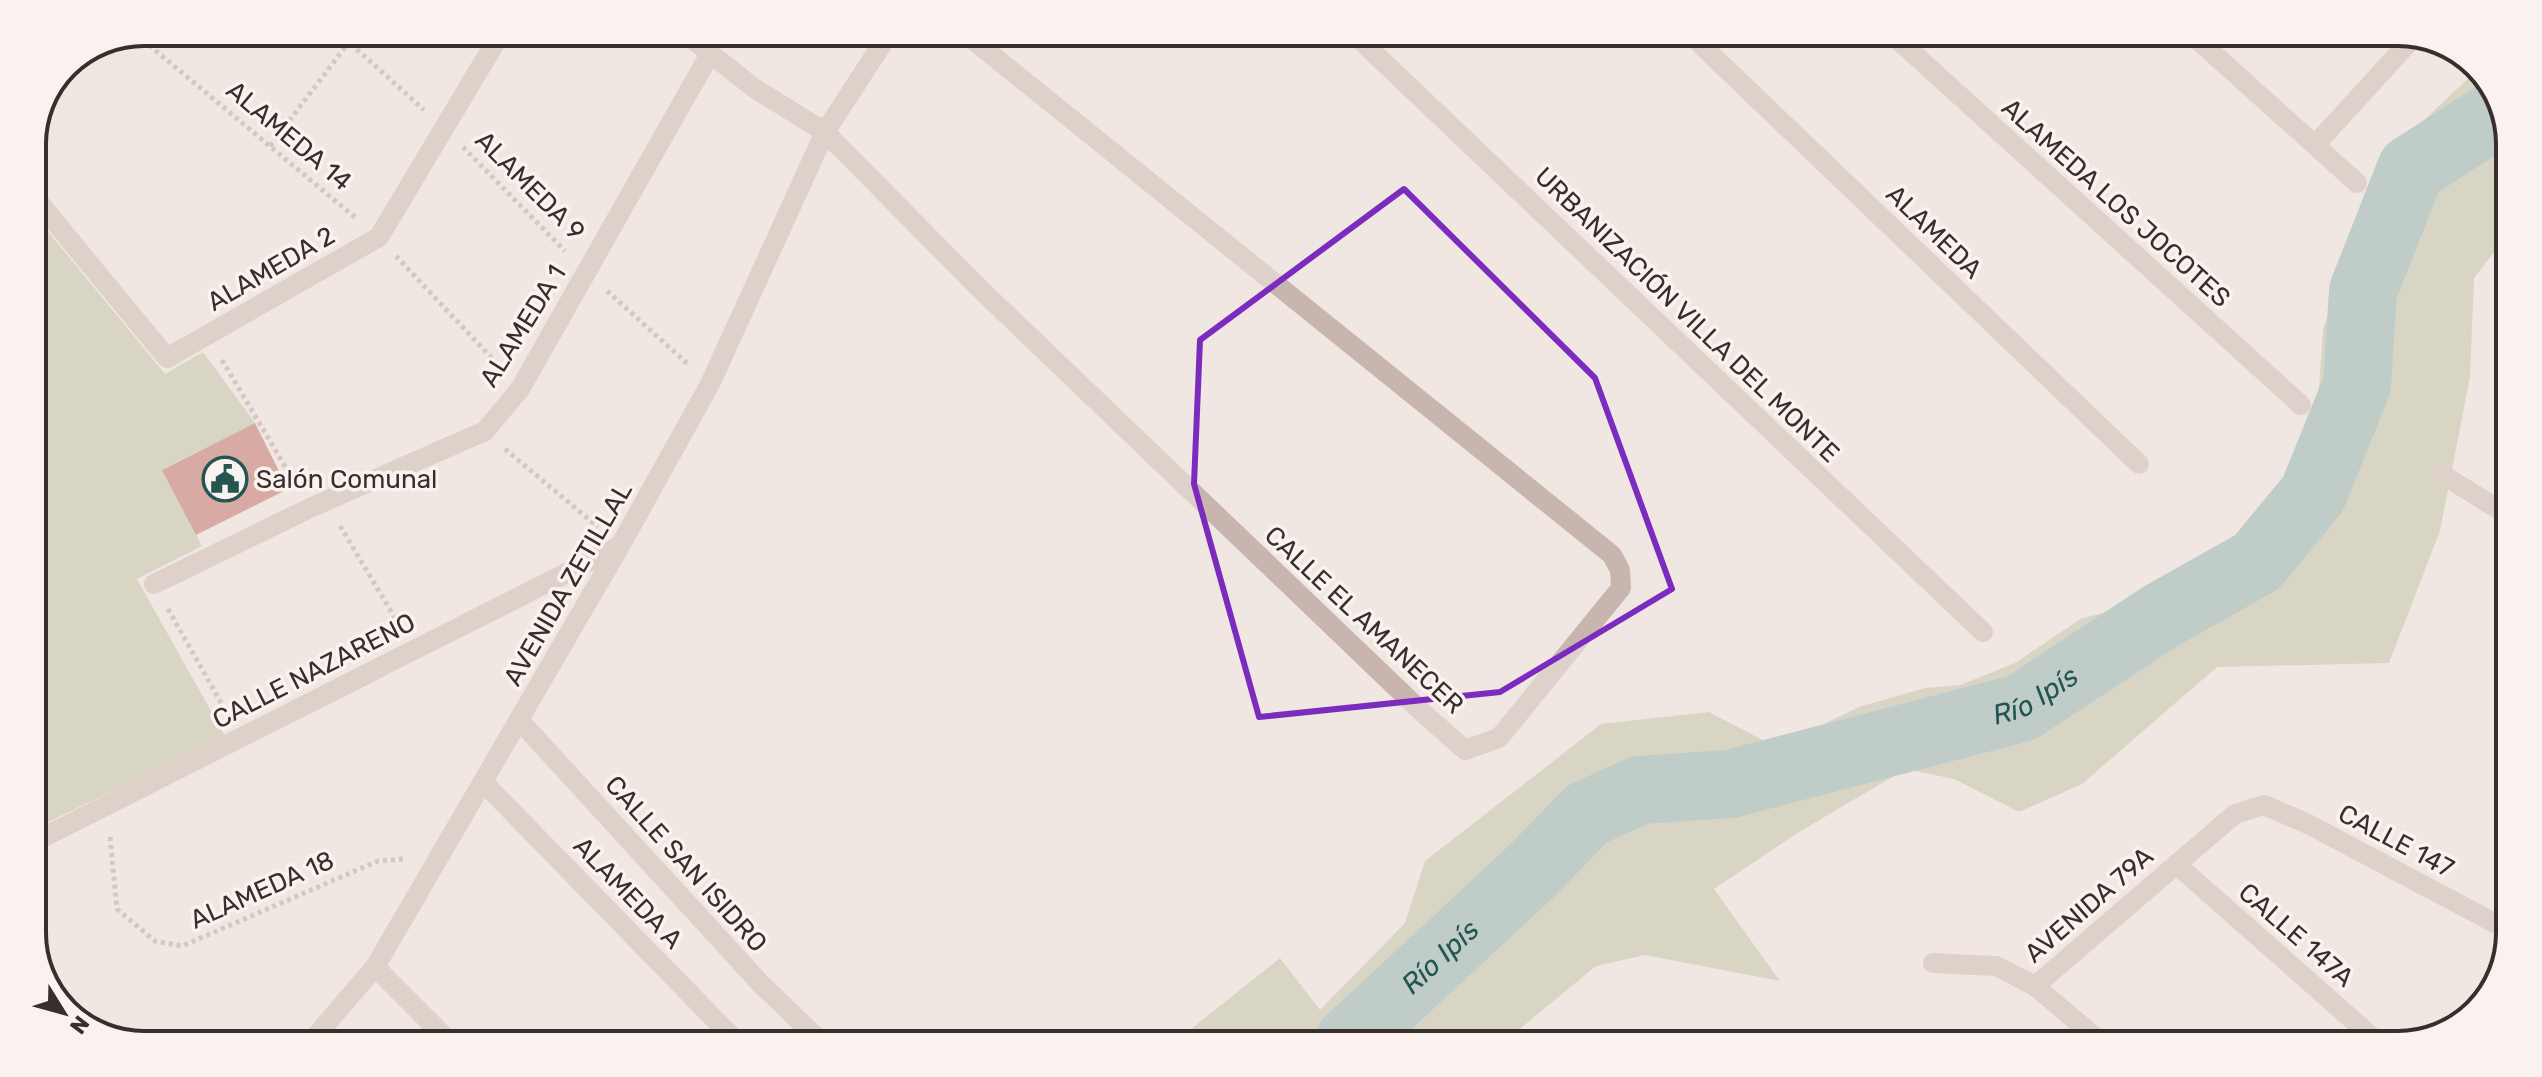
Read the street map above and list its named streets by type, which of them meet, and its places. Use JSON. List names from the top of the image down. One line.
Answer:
{"streets":{"street":["ALAMEDA LOS JOCOTES","ALAMEDA","ALAMEDA 2","URBANIZACIÓN VILLA DEL MONTE","ALAMEDA 1","AVENIDA ZETILLAL","CALLE EL AMANECER","CALLE NAZARENO","CALLE 147","CALLE SAN ISIDRO","ALAMEDA A","AVENIDA 79A","CALLE 147A"],"path":["ALAMEDA 14","ALAMEDA 9","ALAMEDA 18"]},"crossings":[["ALAMEDA 14","ALAMEDA 2"],["ALAMEDA 14","ALAMEDA 1"],["ALAMEDA 9","ALAMEDA 2"],["ALAMEDA 9","ALAMEDA 1"],["ALAMEDA 9","AVENIDA ZETILLAL"],["AVENIDA ZETILLAL","CALLE EL AMANECER"],["AVENIDA ZETILLAL","CALLE NAZARENO"],["AVENIDA ZETILLAL","CALLE SAN ISIDRO"],["AVENIDA ZETILLAL","ALAMEDA 18"],["AVENIDA ZETILLAL","ALAMEDA A"],["CALLE NAZARENO","ALAMEDA 18"],["CALLE 147","AVENIDA 79A"],["AVENIDA 79A","CALLE 147A"]],"water":["Río Ipís"],"places":{"public building":["Salón Comunal"]},"north":"bottom right"}
